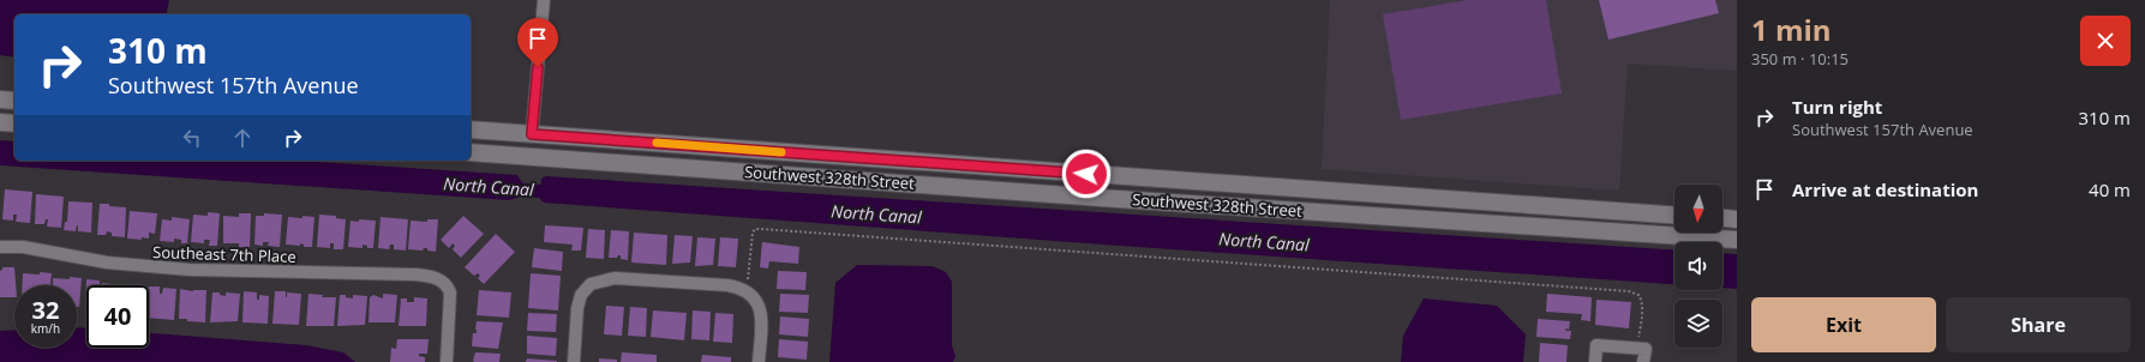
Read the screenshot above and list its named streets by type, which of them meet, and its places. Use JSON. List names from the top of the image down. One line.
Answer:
{"streets":{"street":["Southwest 328th Street","Southeast 7th Place"]},"water":["North Canal"],"north":"bottom","page":{"heading":["1 min","350 m · 10:15"],"turn":["310 m","Southwest 157th Avenue"],"list":[{"name":"Turn right","note":"Southwest 157th Avenue","value":"310 m"},{"name":"Arrive at destination","value":"40 m"}],"speed":"32 km/h","limit":"40","buttons":["Exit","Share"]}}
